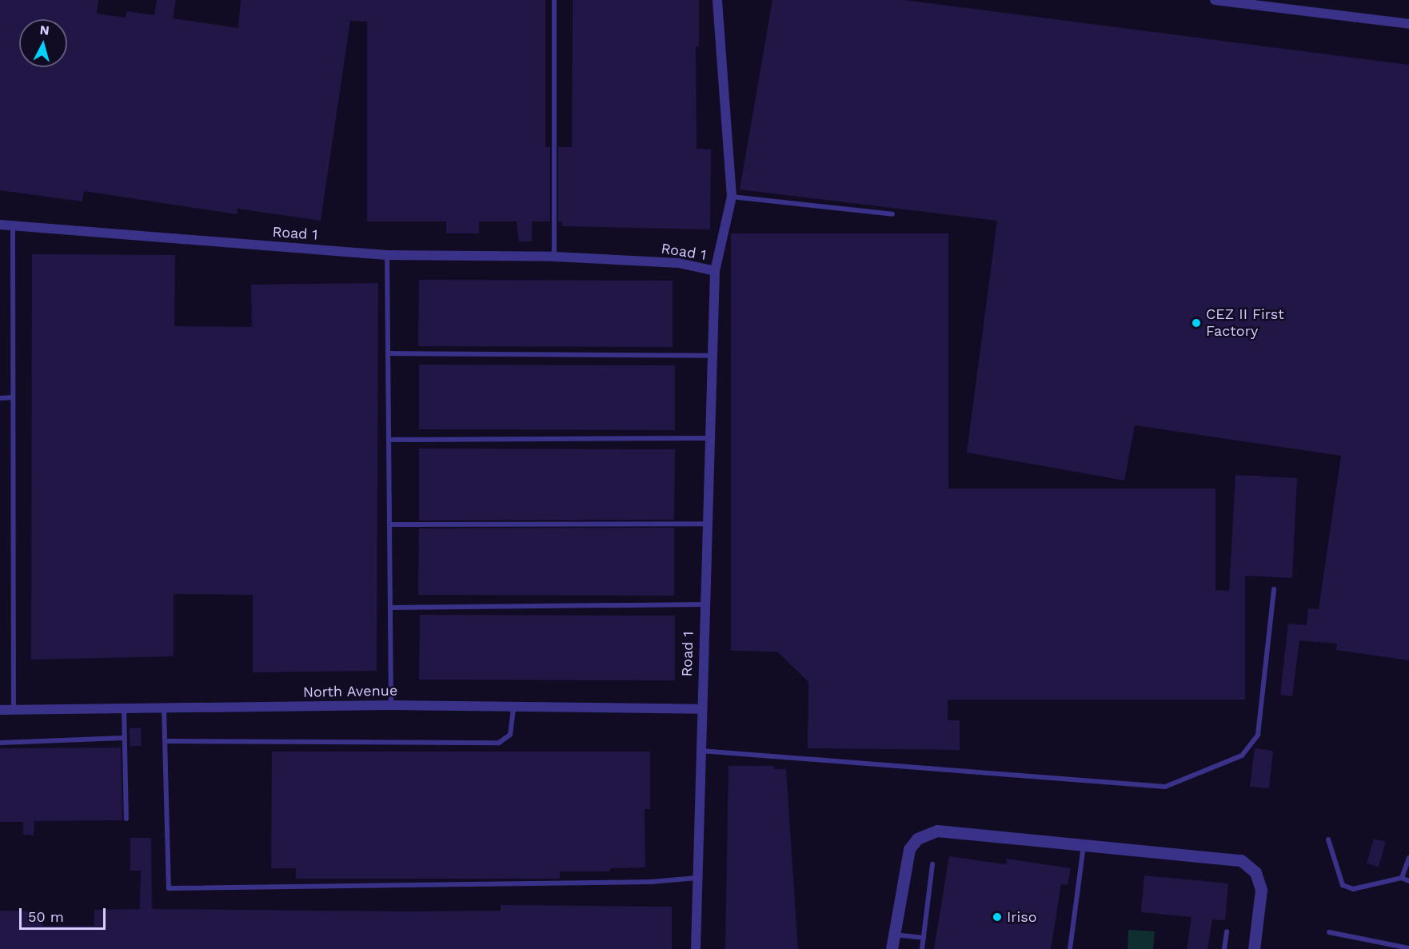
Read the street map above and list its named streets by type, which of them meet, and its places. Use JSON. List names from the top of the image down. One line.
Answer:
{"streets":{"street":["Road 1","North Avenue"]},"crossings":[["Road 1","North Avenue"]],"places":["CEZ II First Factory","Iriso"],"scale_bar":"50 m","north":"top"}
